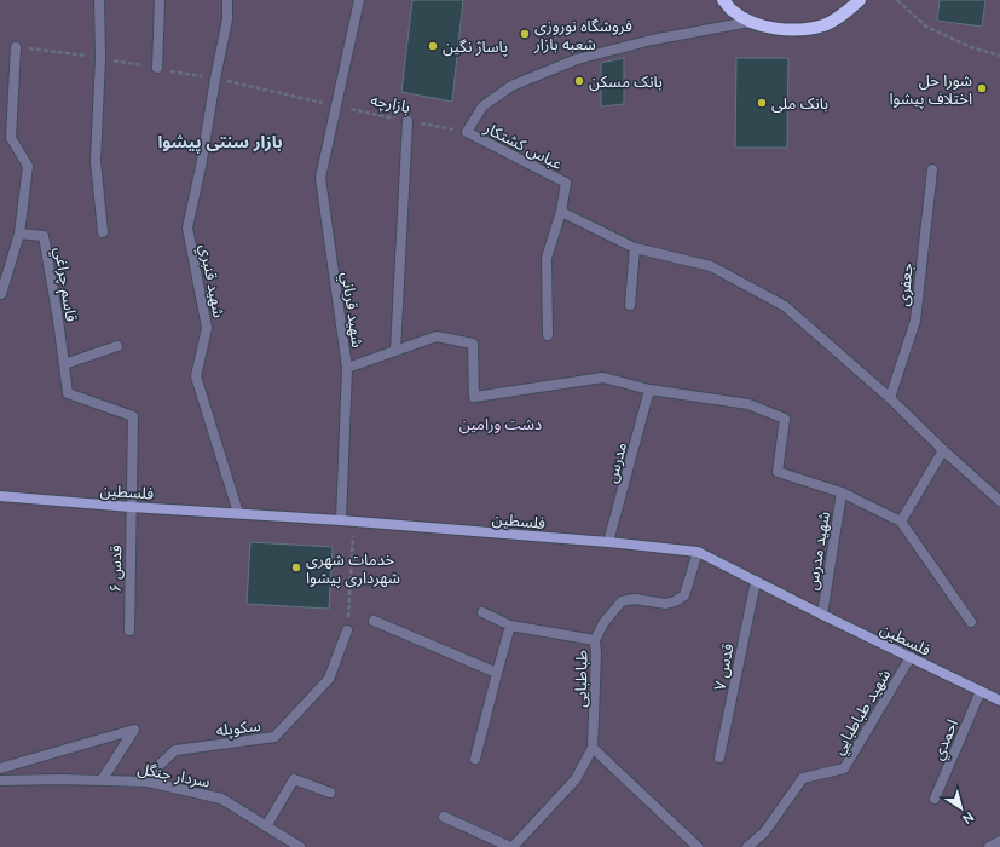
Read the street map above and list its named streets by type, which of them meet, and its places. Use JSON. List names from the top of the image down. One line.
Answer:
{"streets":{"main road":["فلسطین"],"street":["عباس كشتكار","شهيد قنبري","قاسم چراغي","جعفری","شهيد قرباني","مدرس","شهيد مدرس","قدس ۶","قدس ۷","طباطبایی","شهيد طباطبايي","سکوپله","احمدي","سردار جنگل"],"path":["بازارچه"]},"crossings":[["بازارچه","عباس كشتكار"],["بازارچه","شهيد قنبري"],["بازارچه","شهيد قرباني"],["شهيد قنبري","فلسطین"],["قاسم چراغي","فلسطین"],["قاسم چراغي","قدس ۶"],["شهيد قرباني","فلسطین"],["مدرس","فلسطین"],["فلسطین","شهيد مدرس"],["فلسطین","قدس ۶"],["فلسطین","قدس ۷"],["فلسطین","طباطبایی"],["فلسطین","شهيد طباطبايي"],["فلسطین","احمدي"],["سکوپله","سردار جنگل"]],"districts":["بازار سنتی پیشوا"],"parks":["دشت ورامین"],"places":["فروشگاه نوروزی شعبه بازار","پاساژ نگین","بانک مسکن","شورا حل اختلاف پیشوا","بانک ملی","خدمات شهری شهرداری پیشوا"],"north":"bottom right"}
